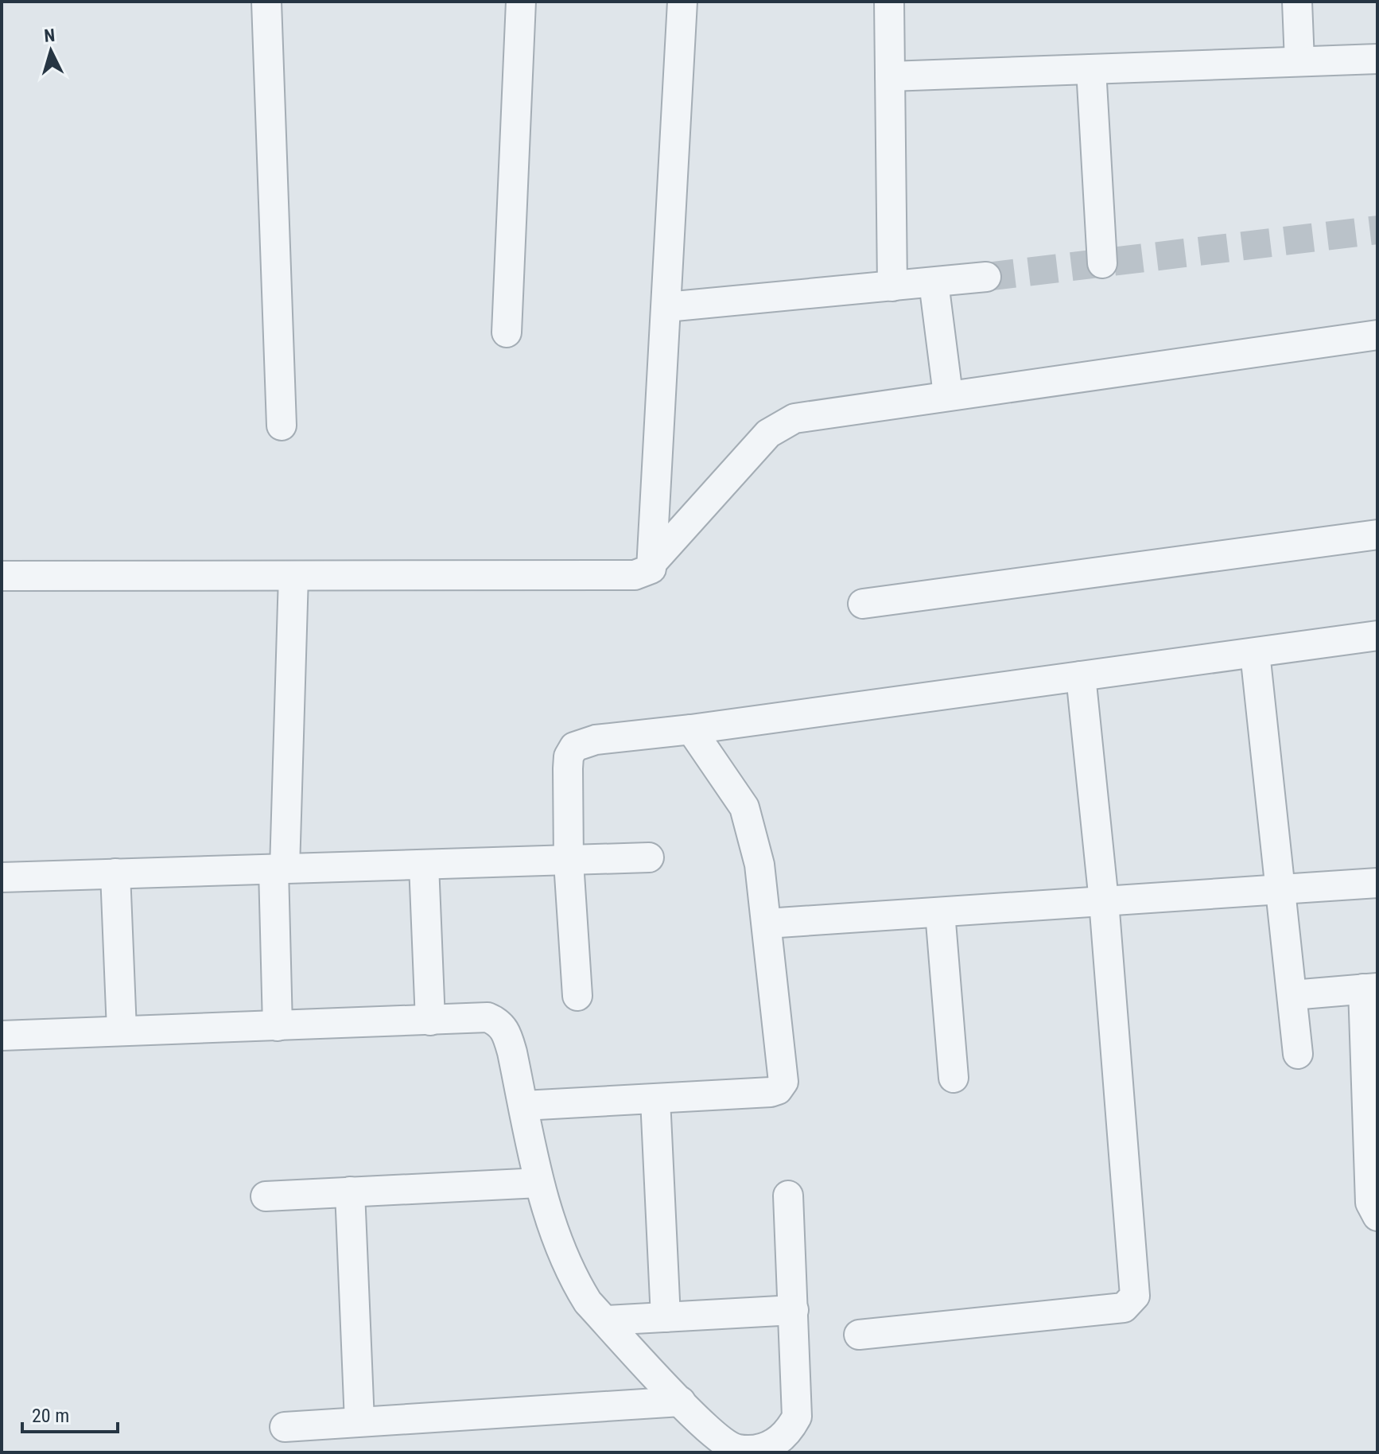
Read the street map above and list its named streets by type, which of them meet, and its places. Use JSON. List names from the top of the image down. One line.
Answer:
{"scale_bar":"20 m","north":"top"}
